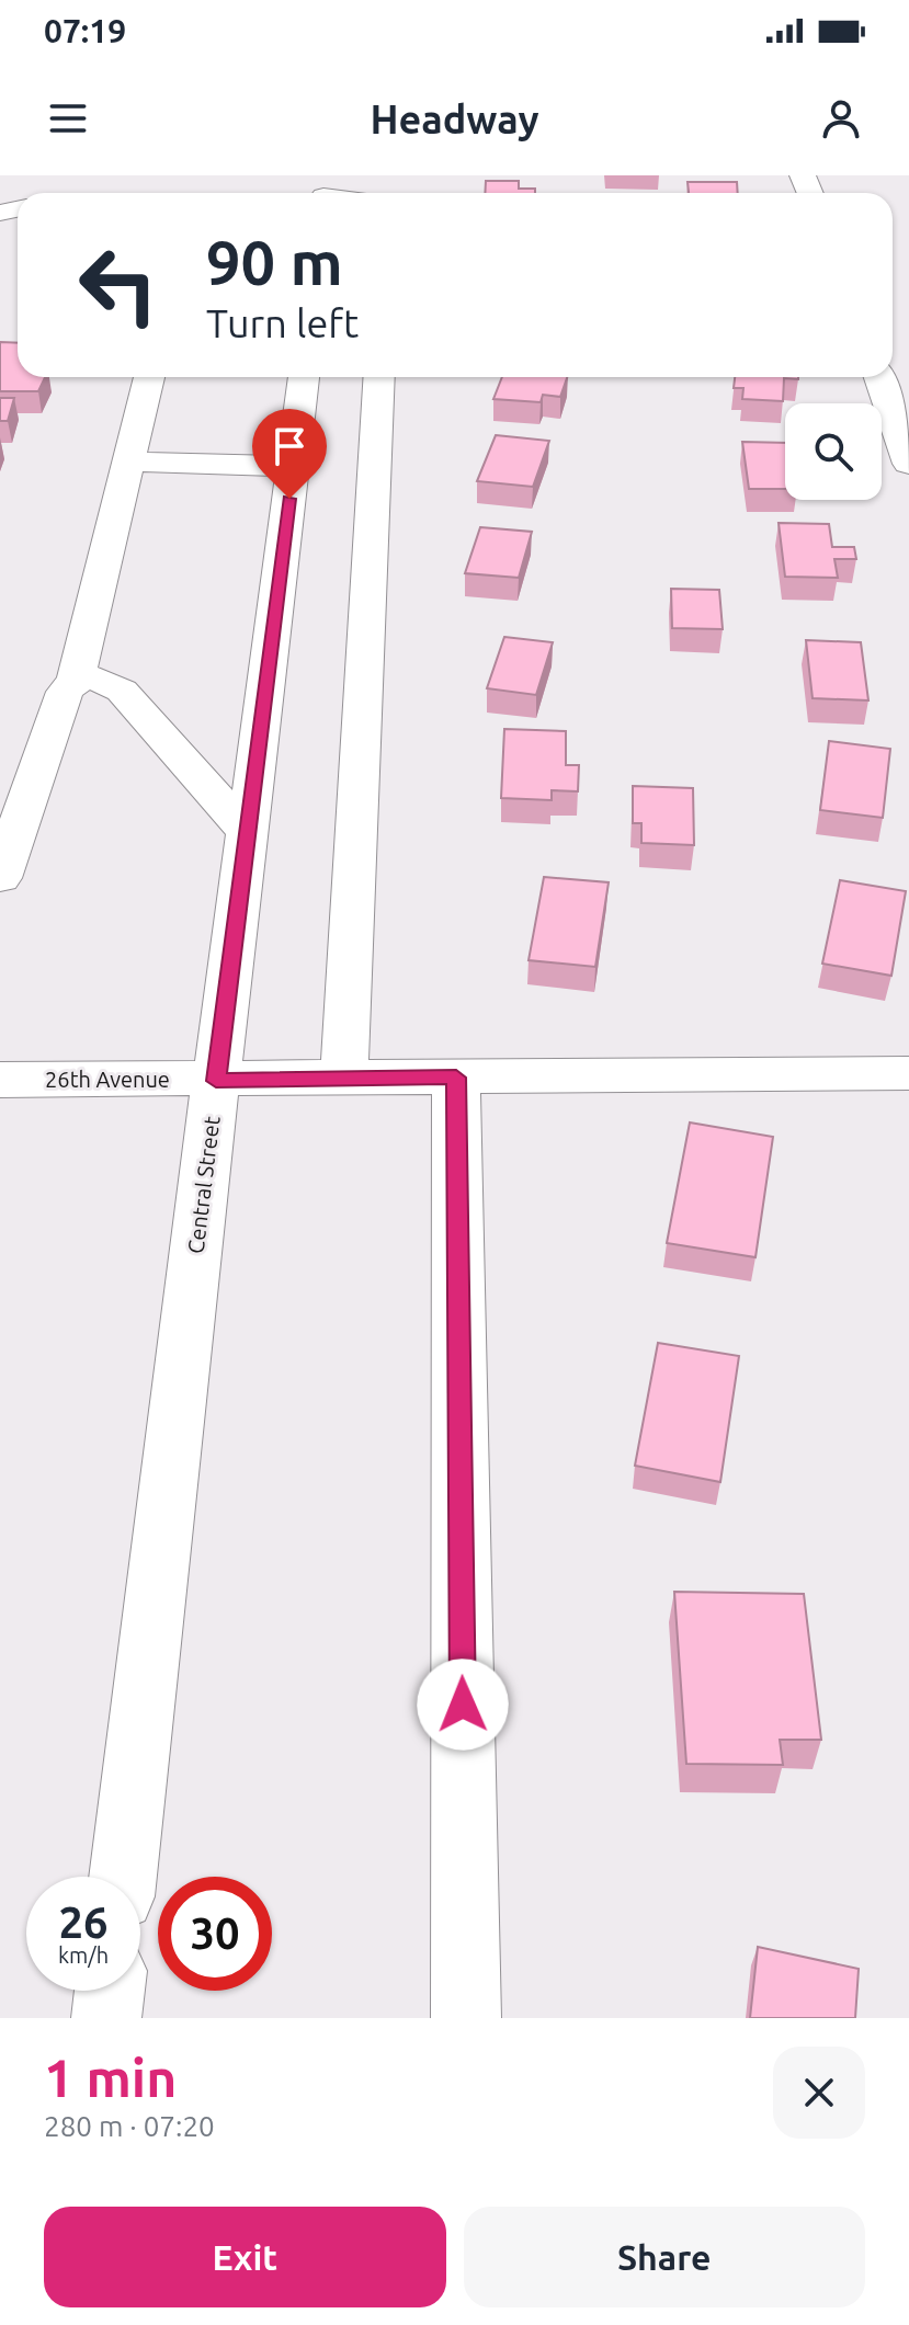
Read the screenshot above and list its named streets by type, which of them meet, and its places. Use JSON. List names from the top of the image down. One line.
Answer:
{"streets":{"street":["26th Avenue","Central Street"]},"crossings":[["26th Avenue","Central Street"]],"page":{"status":"07:19","header":"Headway","turn":["90 m","Turn left"],"speed":"26 km/h","limit":"30","heading":["1 min","280 m · 07:20"],"buttons":["Exit","Share"]}}
